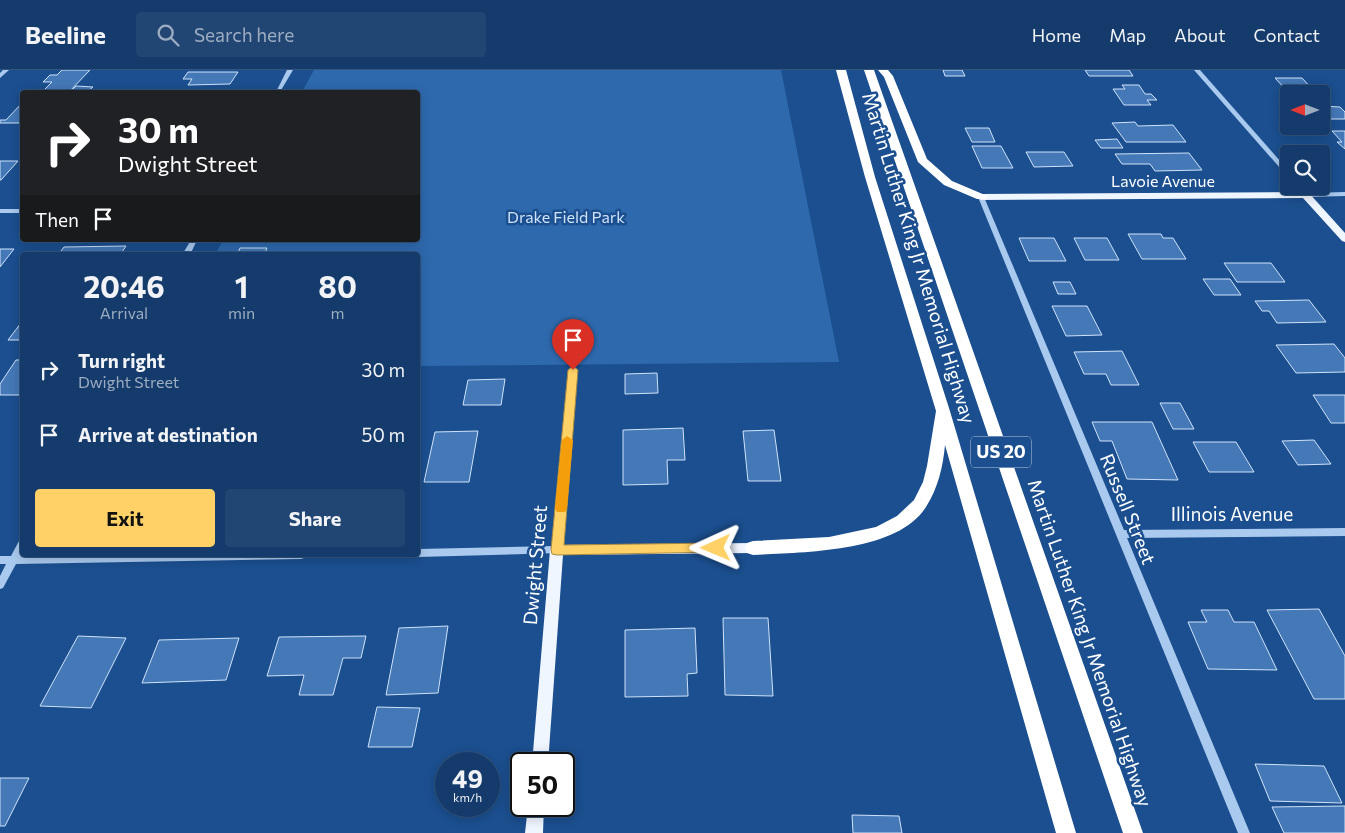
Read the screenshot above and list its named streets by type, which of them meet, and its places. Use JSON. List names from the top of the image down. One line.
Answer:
{"streets":{"highway":["Martin Luther King Jr Memorial Highway","US 20"],"main road":["Lavoie Avenue","Dwight Street"],"street":["Russell Street","Illinois Avenue"]},"crossings":[["Lavoie Avenue","Russell Street"],["Russell Street","Illinois Avenue"]],"parks":["Drake Field Park"],"north":"left","page":{"header":"Beeline","search":"Search here","nav":["Home","Map","About","Contact"],"turn":["30 m","Dwight Street"],"then":"Then","eta":["20:46","Arrival","1","min","80","m"],"list":[{"name":"Turn right","note":"Dwight Street","value":"30 m"},{"name":"Arrive at destination","value":"50 m"}],"buttons":["Exit","Share"],"speed":"49 km/h","limit":"50"}}
